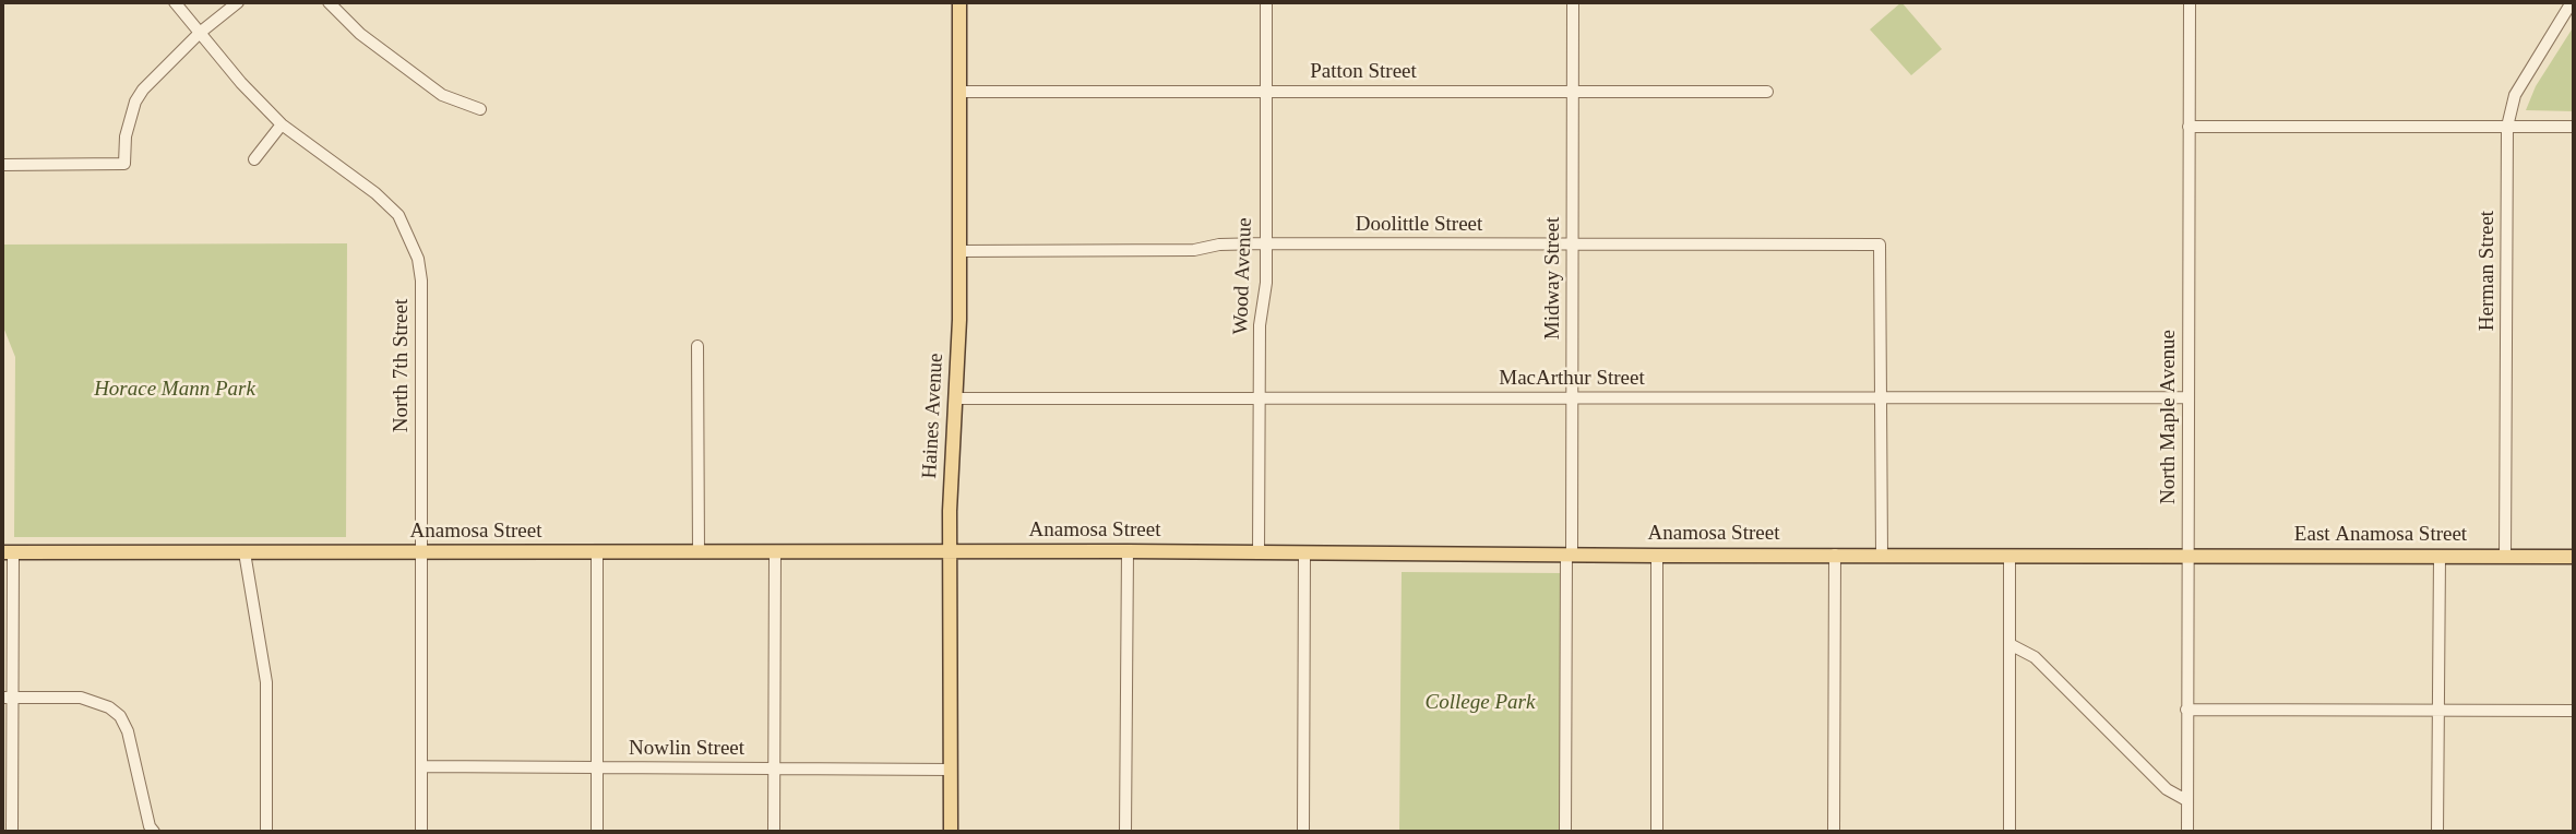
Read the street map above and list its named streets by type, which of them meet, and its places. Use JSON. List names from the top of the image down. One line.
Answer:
{"streets":{"main road":["Haines Avenue","Anamosa Street","East Anamosa Street"],"street":["Patton Street","Doolittle Street","Herman Street","Wood Avenue","Midway Street","North 7th Street","MacArthur Street","North Maple Avenue","Nowlin Street"]},"crossings":[["Patton Street","Wood Avenue"],["Patton Street","Midway Street"],["Patton Street","Haines Avenue"],["Doolittle Street","Wood Avenue"],["Doolittle Street","Midway Street"],["Doolittle Street","MacArthur Street"],["Doolittle Street","Haines Avenue"],["Herman Street","East Anamosa Street"],["Wood Avenue","MacArthur Street"],["Wood Avenue","Anamosa Street"],["Midway Street","MacArthur Street"],["Midway Street","Anamosa Street"],["North 7th Street","Anamosa Street"],["North 7th Street","Nowlin Street"],["MacArthur Street","Haines Avenue"],["MacArthur Street","North Maple Avenue"],["Haines Avenue","Anamosa Street"],["Haines Avenue","Nowlin Street"],["North Maple Avenue","Anamosa Street"],["North Maple Avenue","East Anamosa Street"],["Anamosa Street","East Anamosa Street"]],"parks":["Horace Mann Park","College Park"]}
